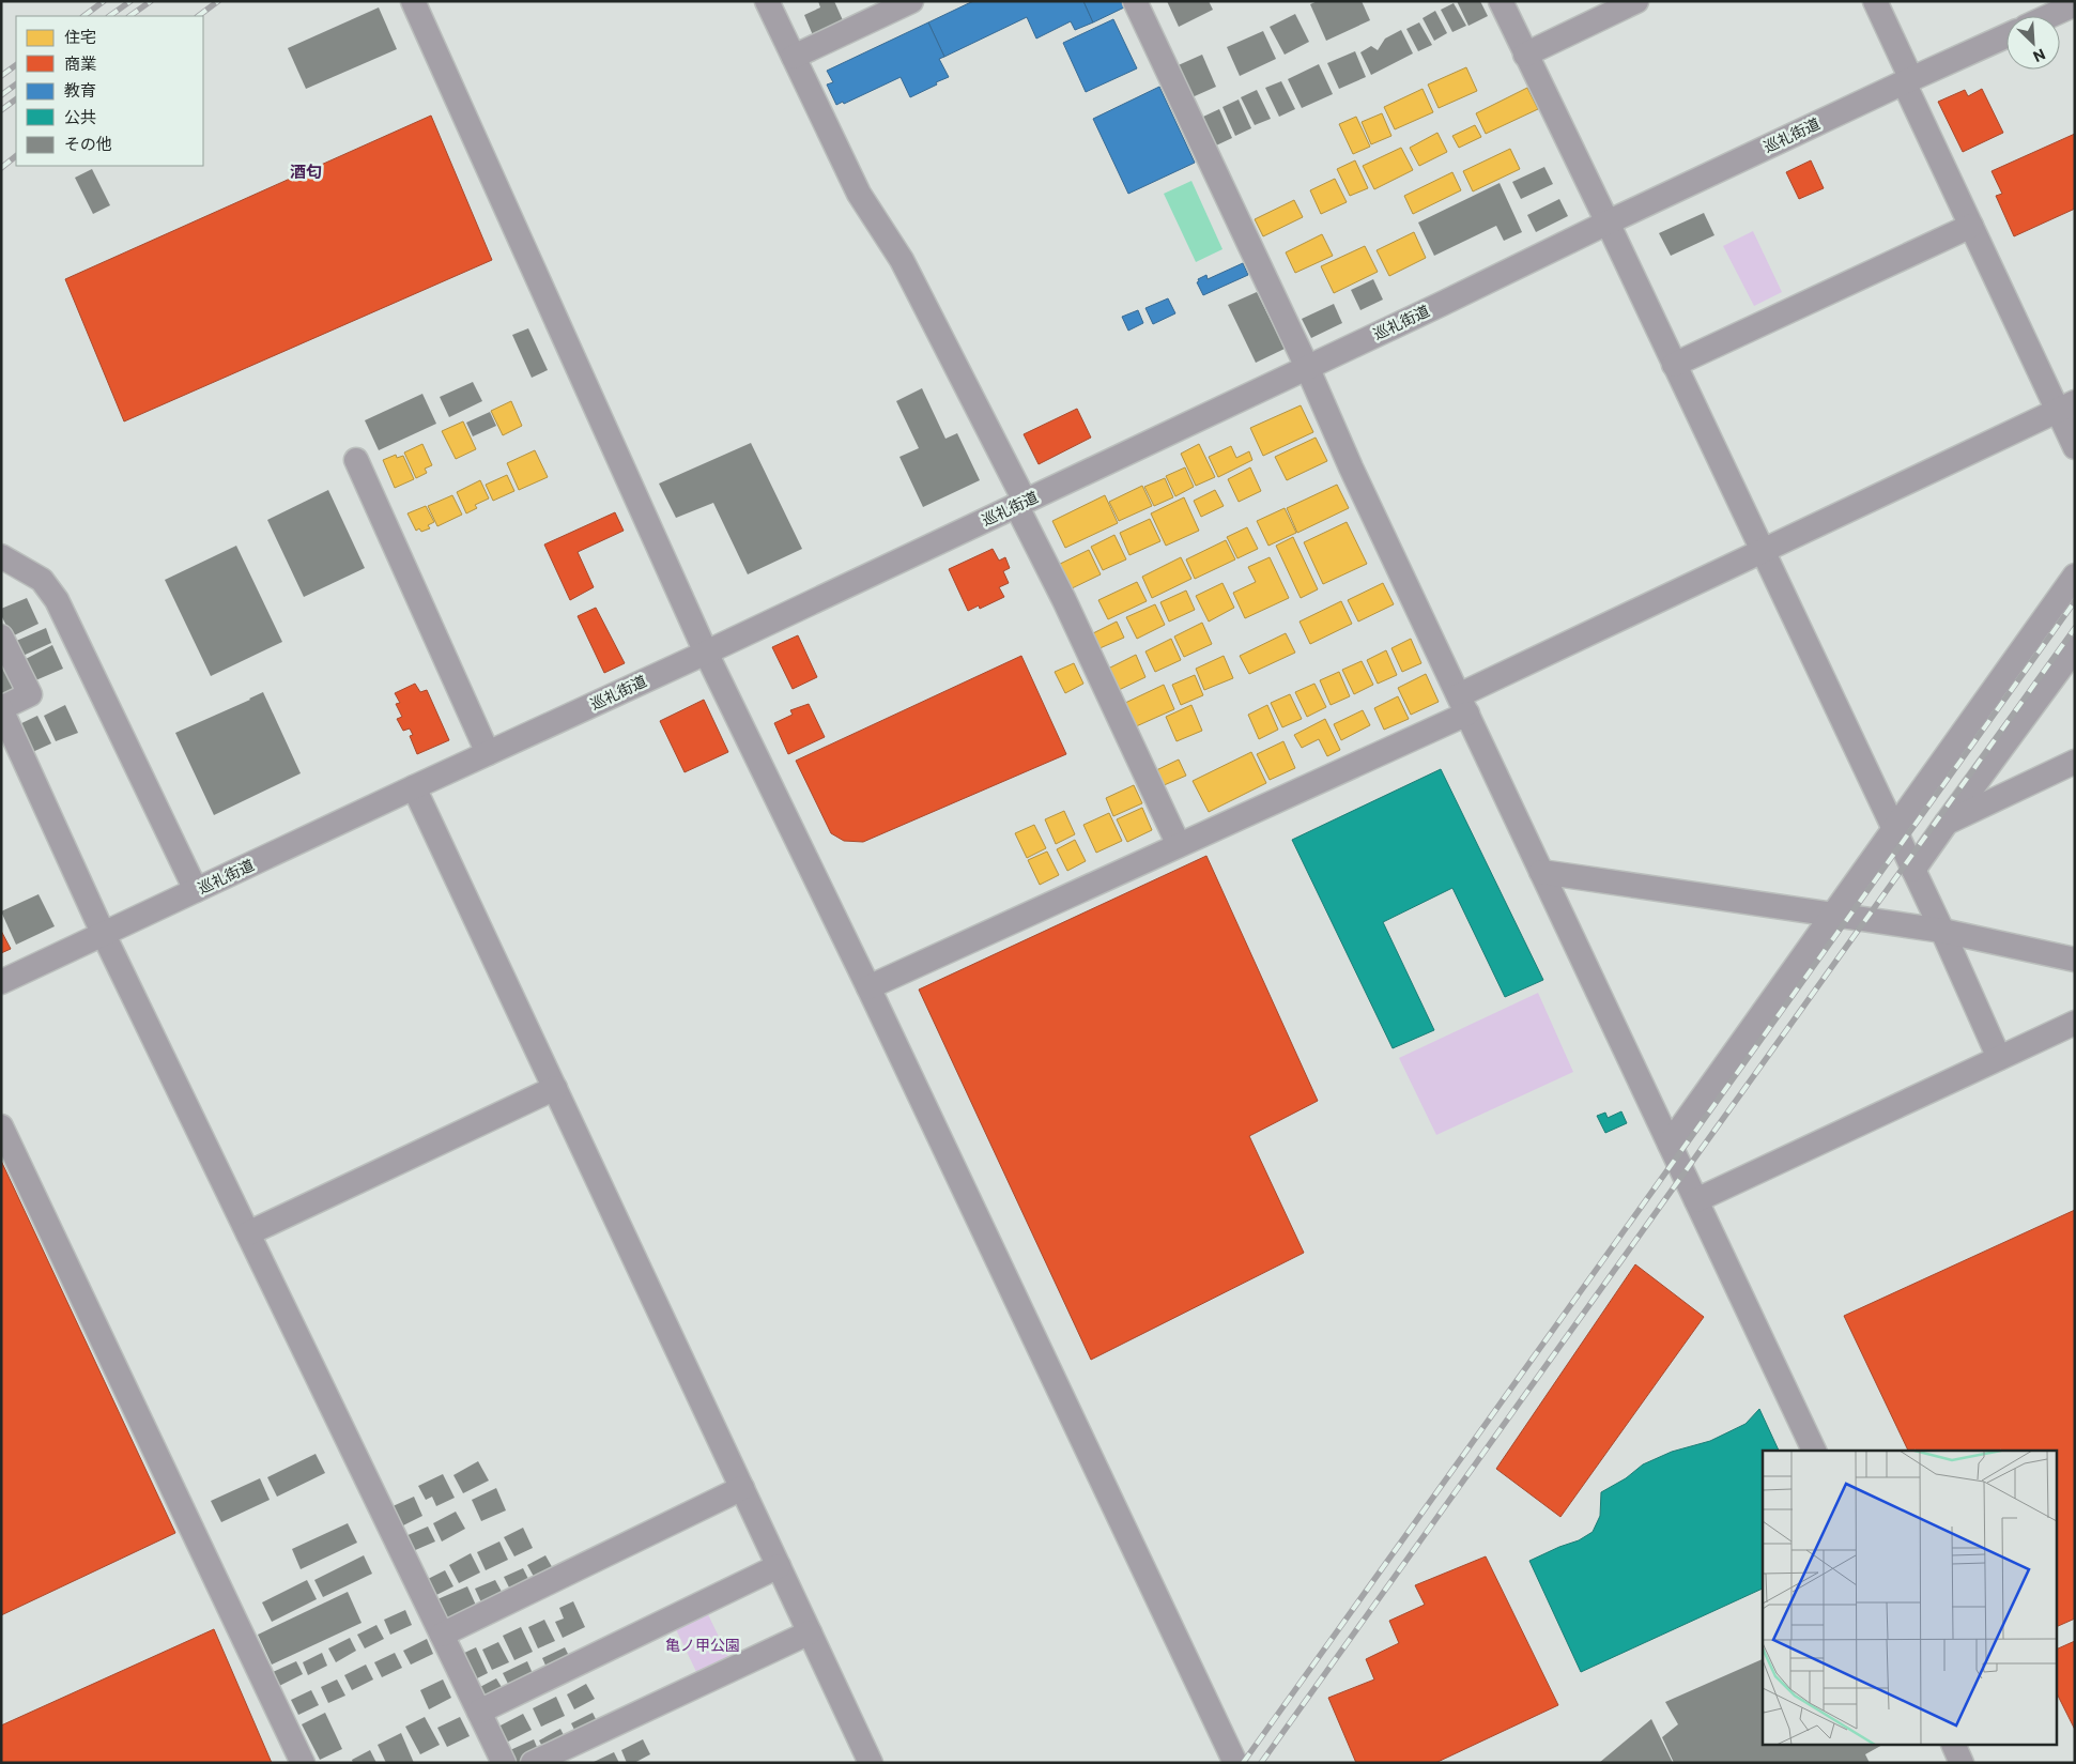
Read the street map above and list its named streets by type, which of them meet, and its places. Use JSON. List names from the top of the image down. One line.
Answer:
{"streets":{"street":["巡礼街道"]},"districts":["酒匂"],"parks":["亀ノ甲公園"],"legend":["住宅","商業","教育","公共","その他"],"north":"bottom right"}
